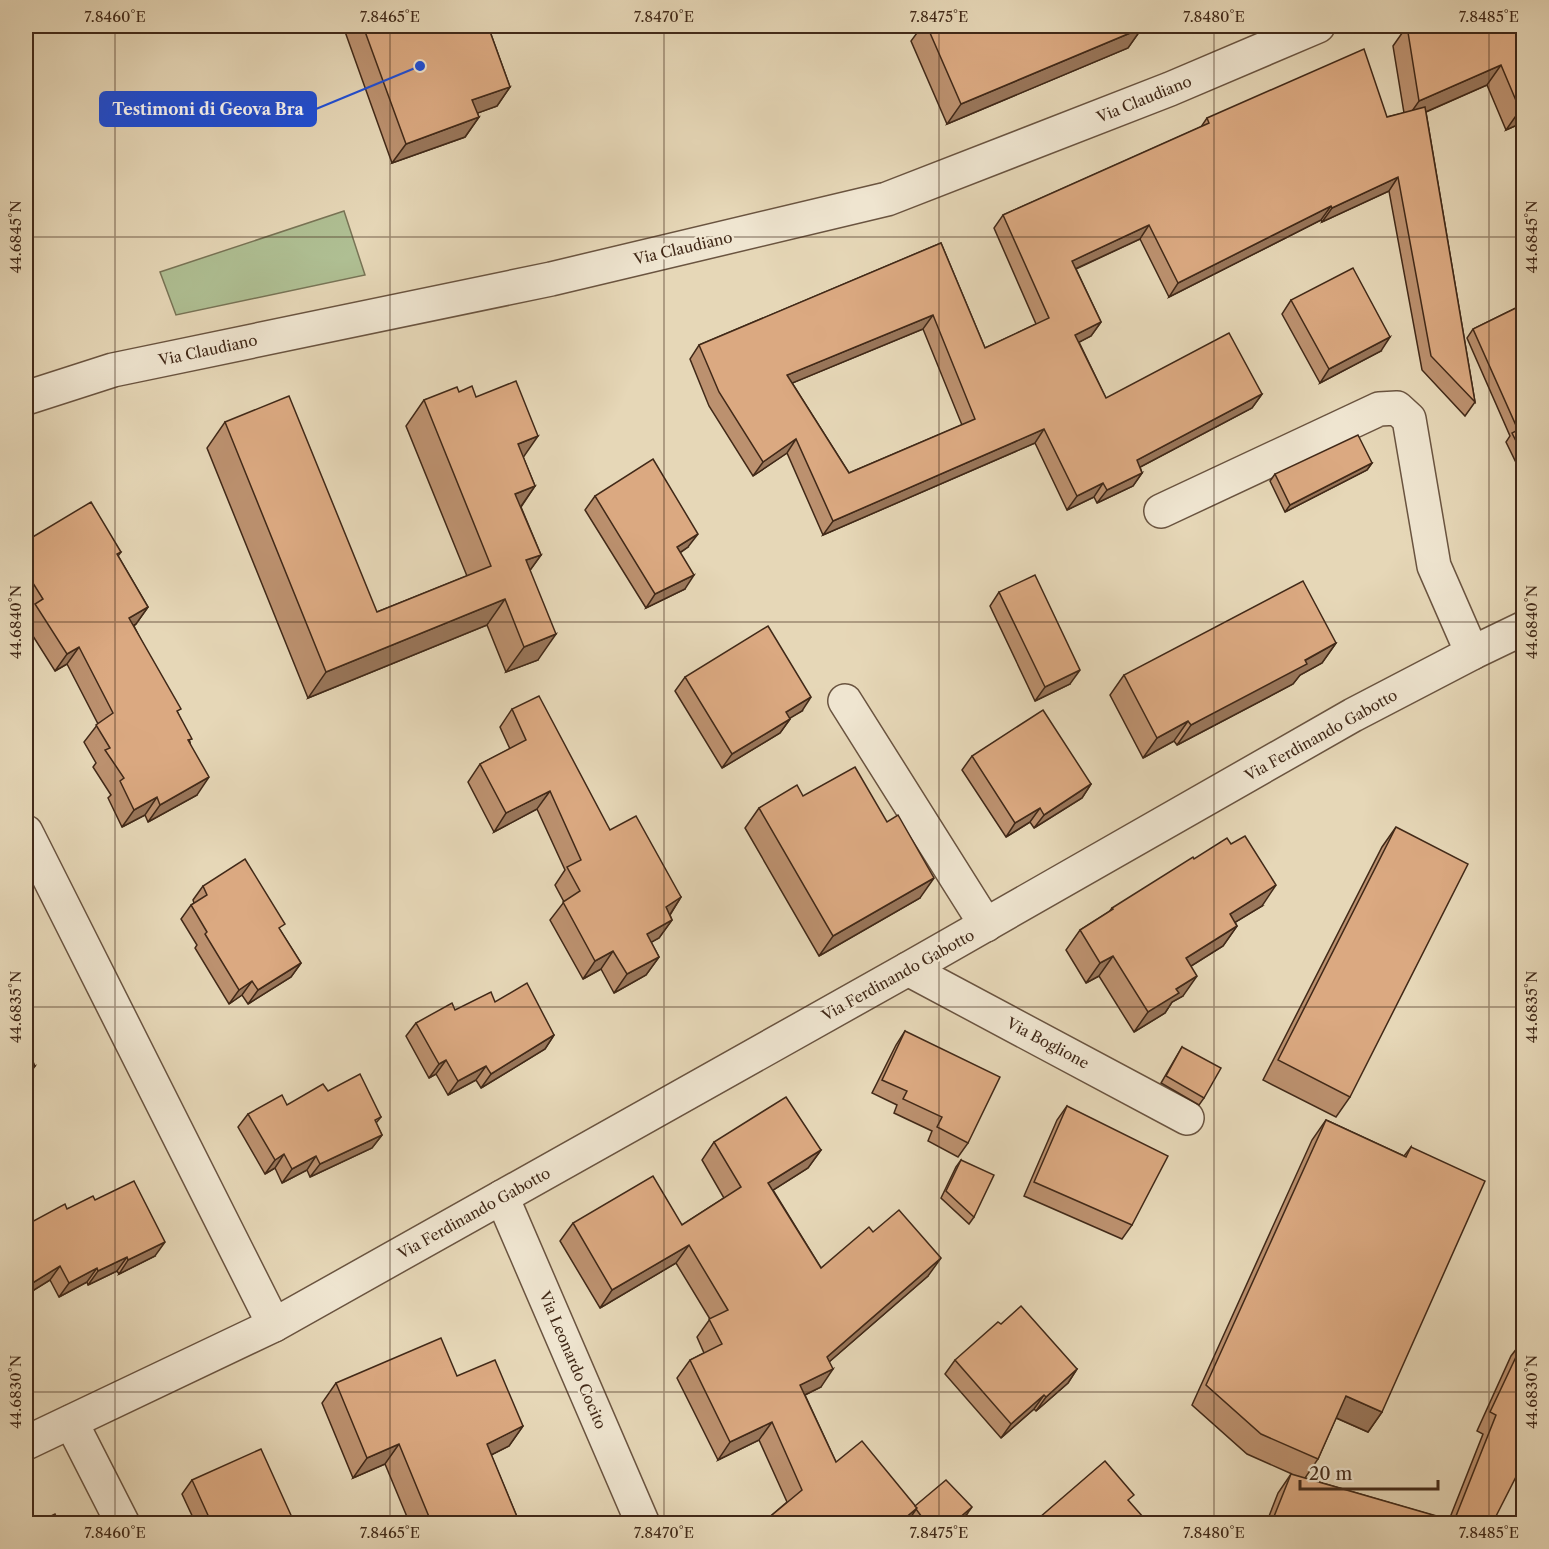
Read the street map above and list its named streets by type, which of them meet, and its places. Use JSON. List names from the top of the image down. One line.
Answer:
{"streets":{"street":["Via Claudiano","Via Ferdinando Gabotto","Via Boglione","Via Leonardo Cocito"]},"crossings":[["Via Ferdinando Gabotto","Via Boglione"],["Via Ferdinando Gabotto","Via Leonardo Cocito"]],"places":["Testimoni di Geova Bra"],"scale_bar":"20 m","coordinates":["7.8460°E","7.8465°E","7.8470°E","7.8475°E","7.8480°E","7.8485°E","44.6845°N","44.6840°N","44.6835°N","44.6830°N"]}
